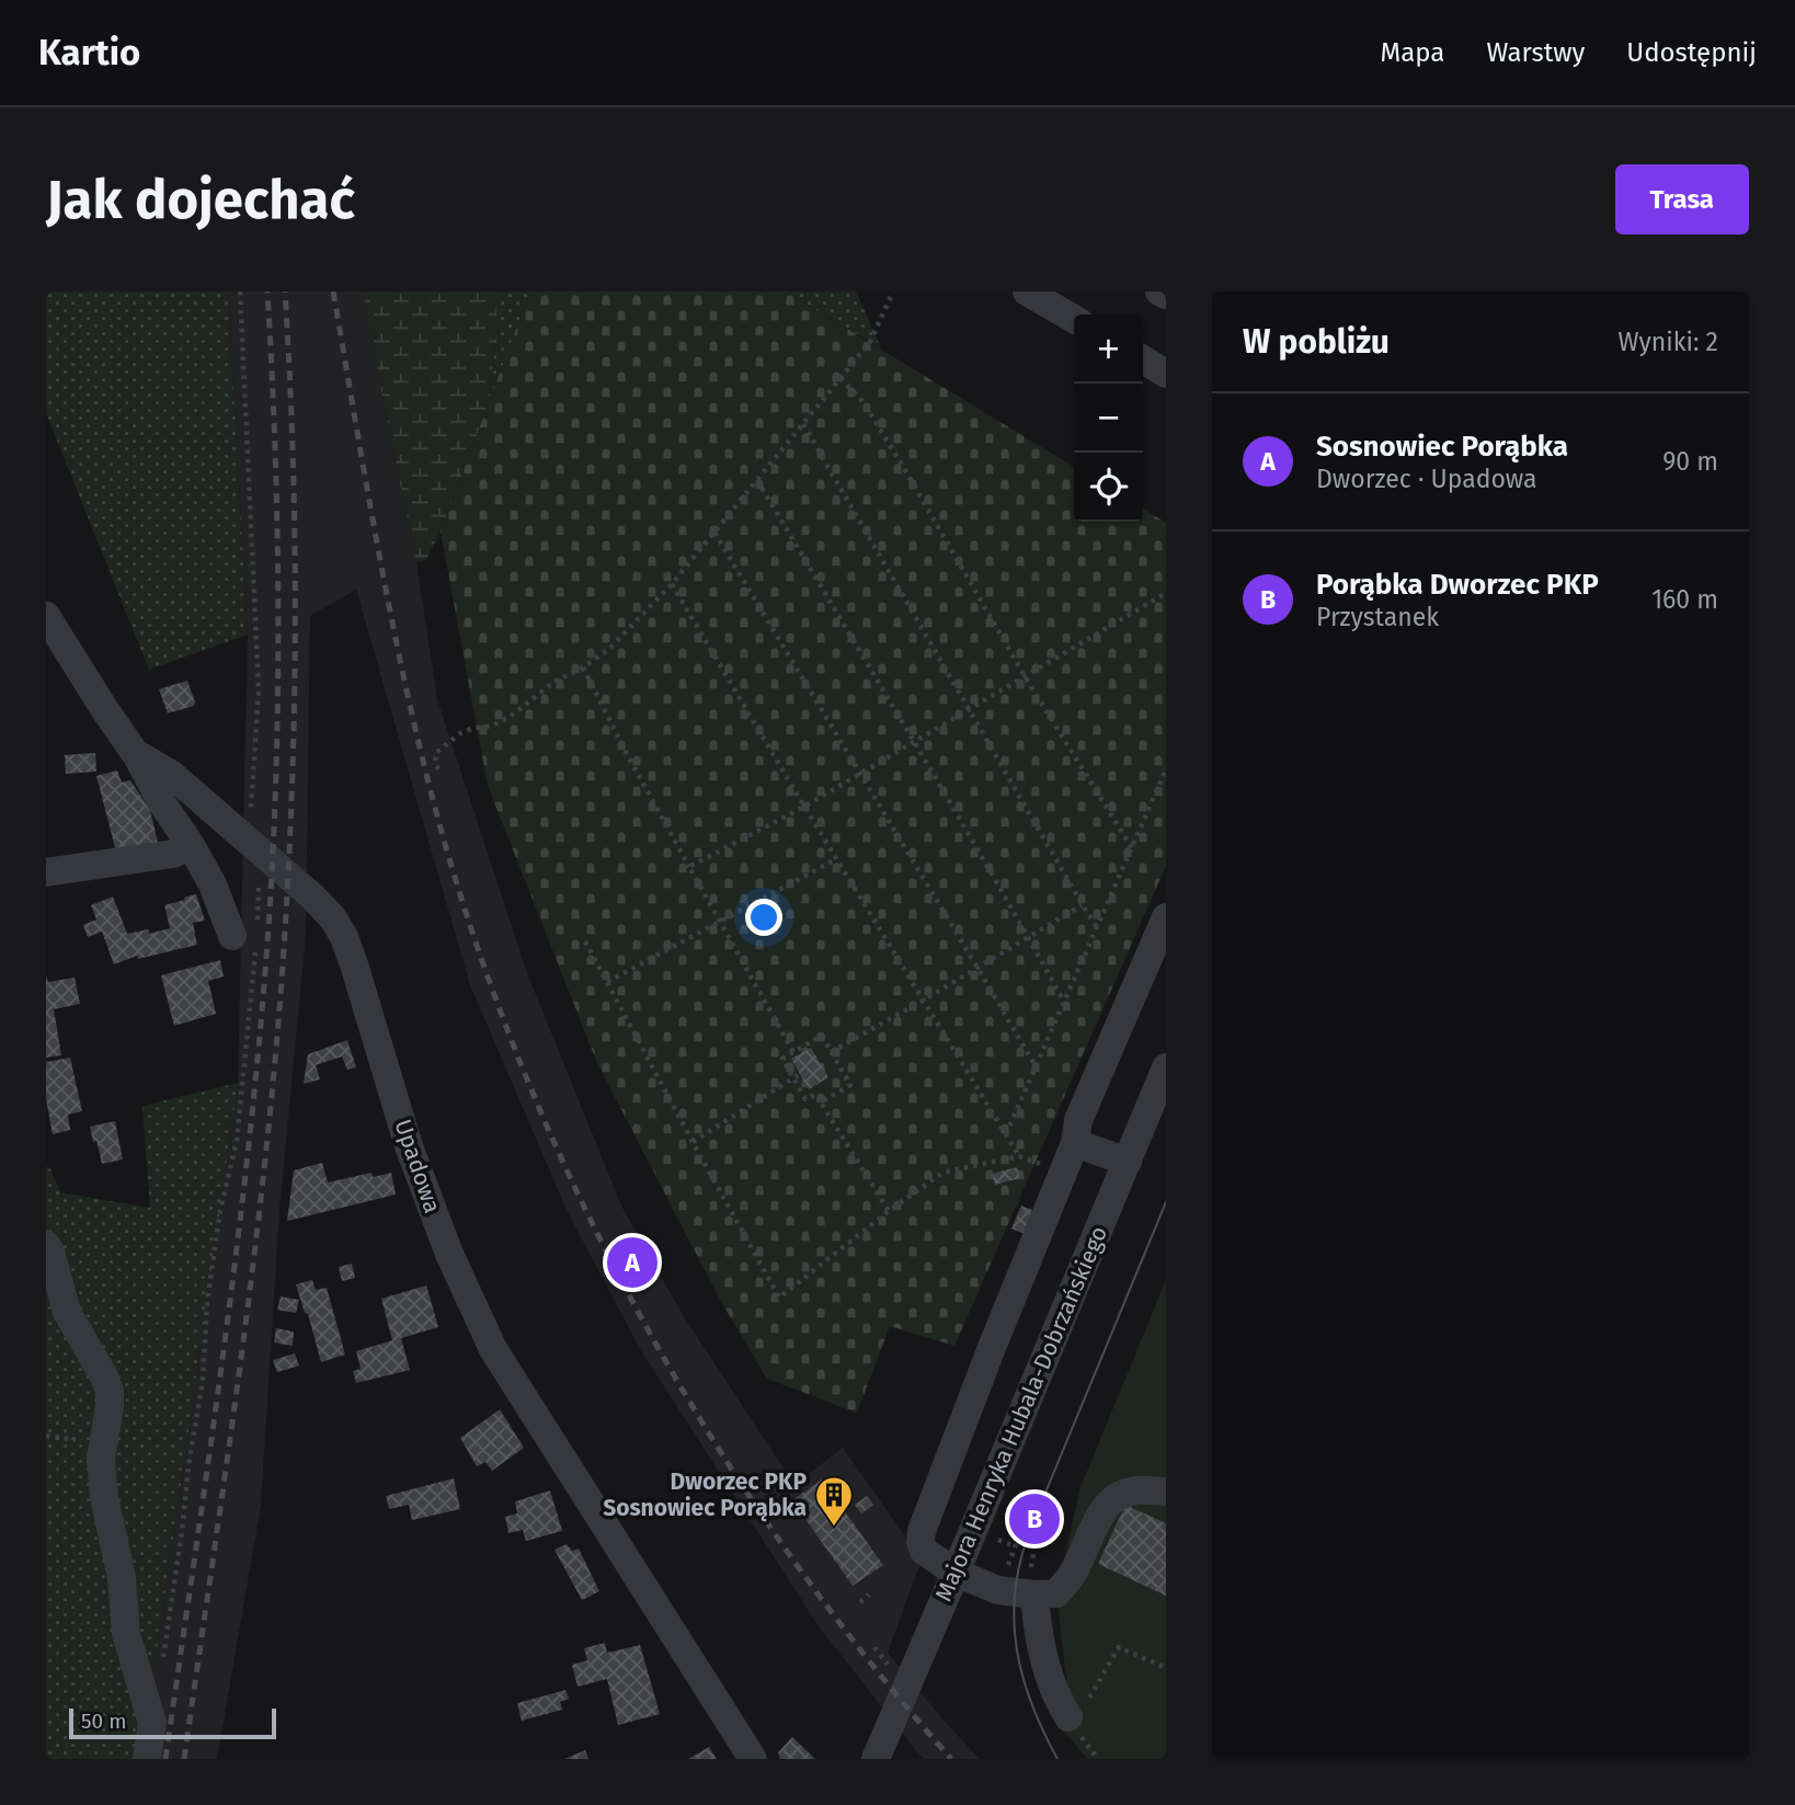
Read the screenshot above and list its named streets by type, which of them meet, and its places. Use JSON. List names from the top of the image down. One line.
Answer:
{"streets":{"street":["Upadowa","Majora Henryka Hubala-Dobrzańskiego"]},"places":{"building":["Dworzec PKP Sosnowiec Porąbka"]},"scale_bar":"50 m","page":{"header":"Kartio","nav":["Mapa","Warstwy","Udostępnij"],"buttons":"Trasa","title":"Jak dojechać","heading":["W pobliżu","Wyniki: 2"],"map_buttons":["+","−"],"list":[{"mark":"A","name":"Sosnowiec Porąbka","note":"Dworzec · Upadowa","value":"90 m"},{"mark":"B","name":"Porąbka Dworzec PKP","note":"Przystanek","value":"160 m"}],"pins":["A","B"],"scale":"50 m"}}
